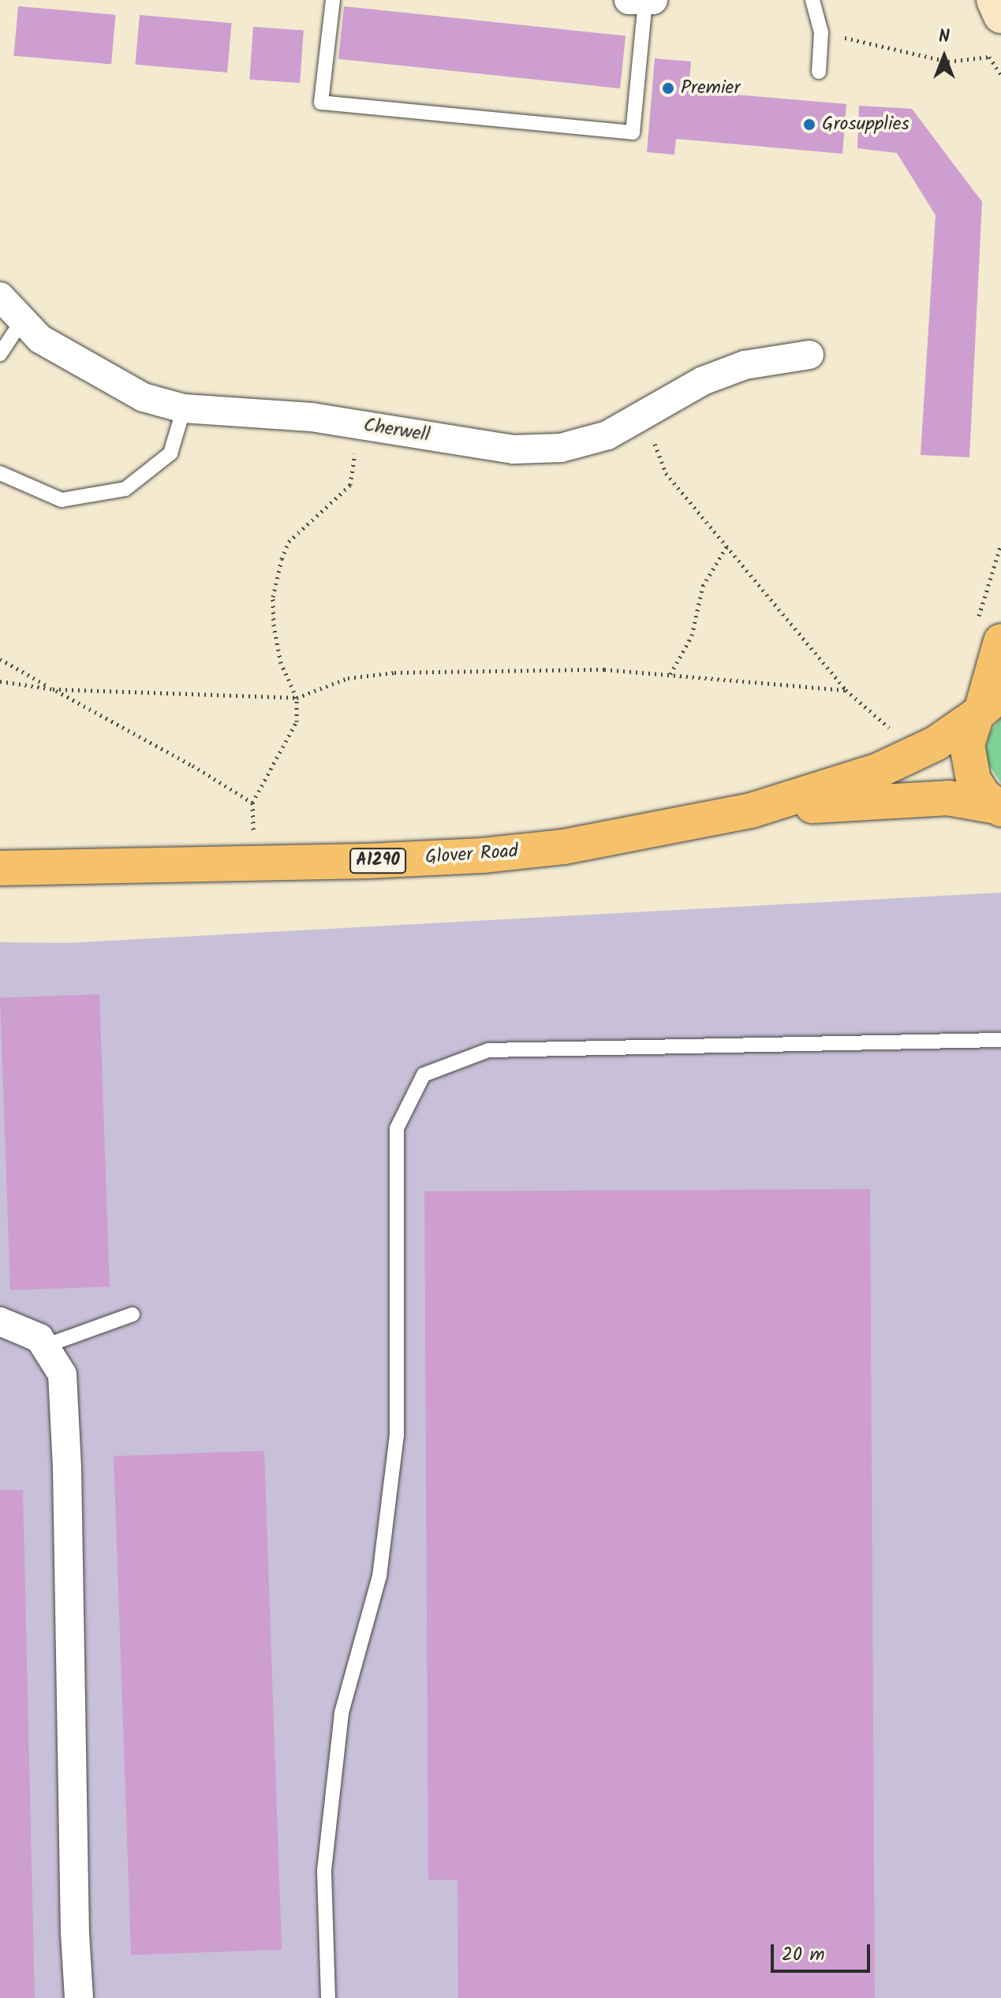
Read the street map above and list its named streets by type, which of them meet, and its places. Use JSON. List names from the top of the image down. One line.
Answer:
{"streets":{"main road":["Glover Road","A1290"],"street":["Cherwell"]},"places":["Premier","Grosupplies"],"scale_bar":"20 m","north":"top"}
